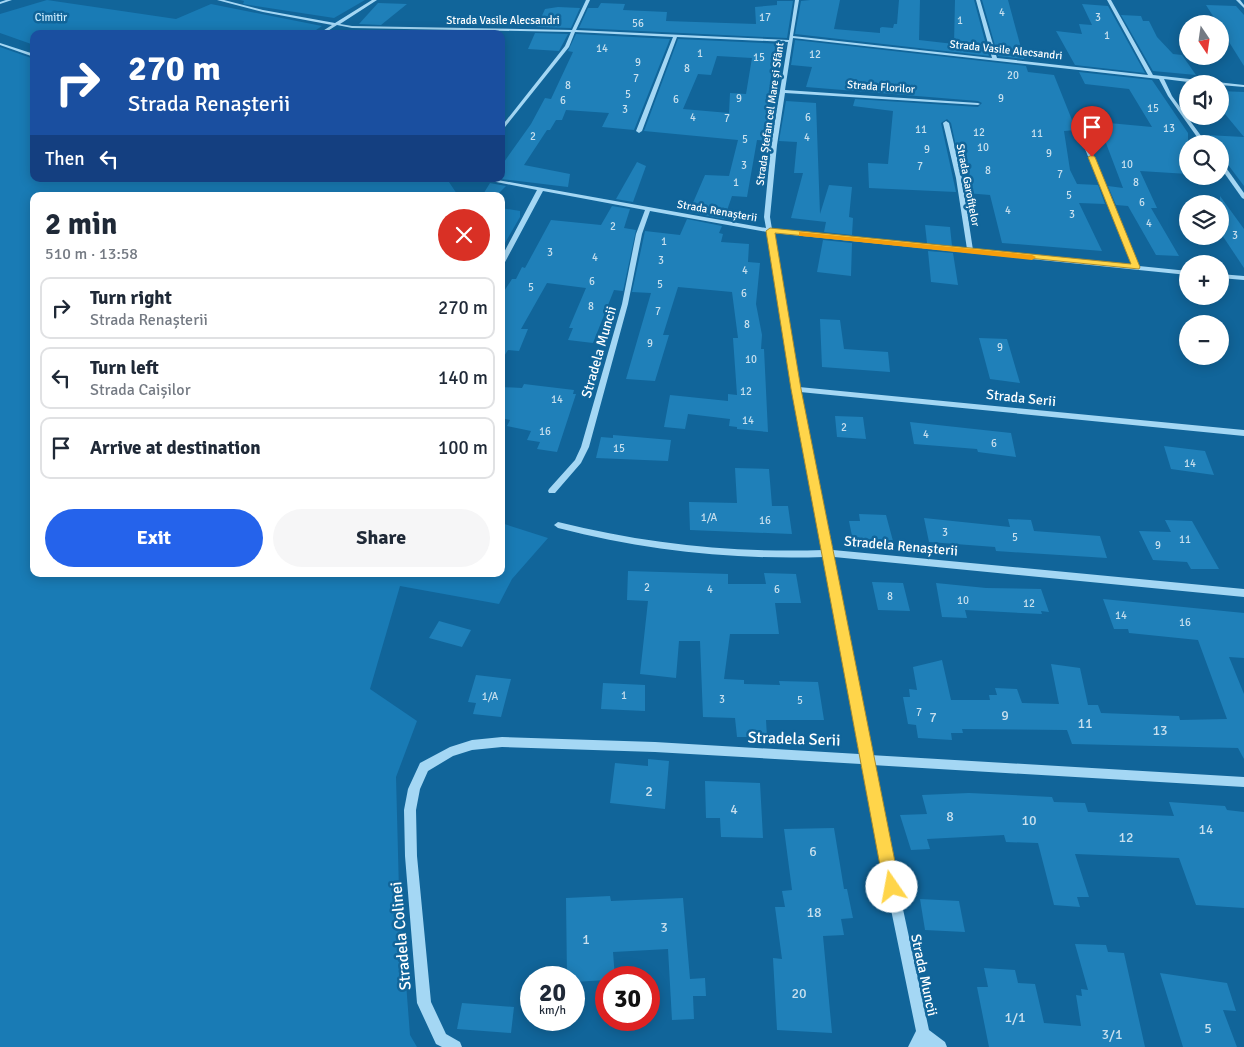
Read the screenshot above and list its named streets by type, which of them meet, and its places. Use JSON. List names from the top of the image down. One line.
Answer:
{"streets":{"street":["Strada Vasile Alecsandri","Strada Florilor","Strada Ștefan cel Mare și Sfânt","Strada Garofițelor","Strada Renașterii","Stradela Muncii","Strada Serii","Stradela Renașterii","Stradela Serii","Stradela Colinei","Strada Muncii"]},"crossings":[["Strada Vasile Alecsandri","Strada Ștefan cel Mare și Sfânt"],["Strada Florilor","Strada Ștefan cel Mare și Sfânt"],["Strada Ștefan cel Mare și Sfânt","Strada Renașterii"],["Strada Ștefan cel Mare și Sfânt","Strada Muncii"],["Strada Garofițelor","Strada Renașterii"],["Strada Renașterii","Stradela Muncii"],["Strada Renașterii","Strada Muncii"],["Strada Serii","Strada Muncii"],["Stradela Renașterii","Strada Muncii"],["Stradela Serii","Stradela Colinei"],["Stradela Serii","Strada Muncii"]],"parks":["Cimitir"],"house_numbers":["4","17","3","1","56","1","14","1","12","15","9","8","20","7","8","5","9","9","6","6","15","3","4","6","7","13","11","12","11","2","4","5","10","9","9","10","3","7","8","7","1","8","5","6","4","3","4","2","3","1","3","4","3","4","6","5","5","6","8","7","8","9","9","10","12","14","14","2","16","4","6","15","14","1/A","16","3","5","11","9","2","4","6","8","10","12","14","16","1","1/A","3","5","7","9","7","11","13","2","4","8","10","14","12","6","18","3","1","20","1/1","5","3/1"],"north":"bottom","page":{"map_buttons":["+","−"],"turn":["270 m","Strada Renașterii"],"then":"Then","heading":["2 min","510 m · 13:58"],"list":[{"name":"Turn right","note":"Strada Renașterii","value":"270 m"},{"name":"Turn left","note":"Strada Caișilor","value":"140 m"},{"name":"Arrive at destination","value":"100 m"}],"buttons":["Exit","Share"],"speed":"20 km/h","limit":"30"}}
